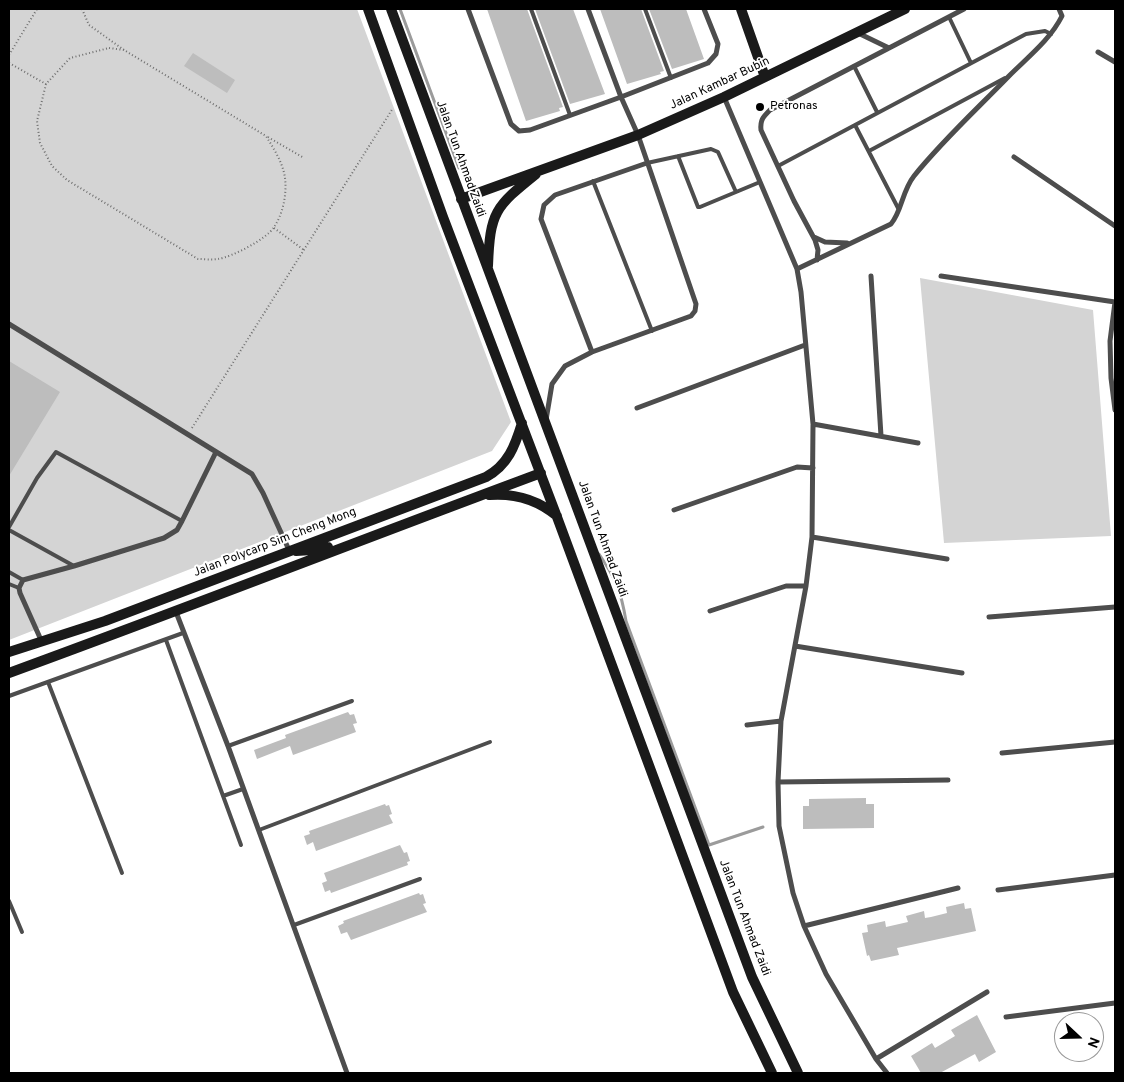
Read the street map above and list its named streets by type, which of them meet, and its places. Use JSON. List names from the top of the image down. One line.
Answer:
{"streets":{"main road":["Jalan Kambar Bubin","Jalan Tun Ahmad Zaidi","Jalan Polycarp Sim Cheng Mong"]},"crossings":[["Jalan Kambar Bubin","Jalan Tun Ahmad Zaidi"]],"places":["Petronas"],"north":"right"}
